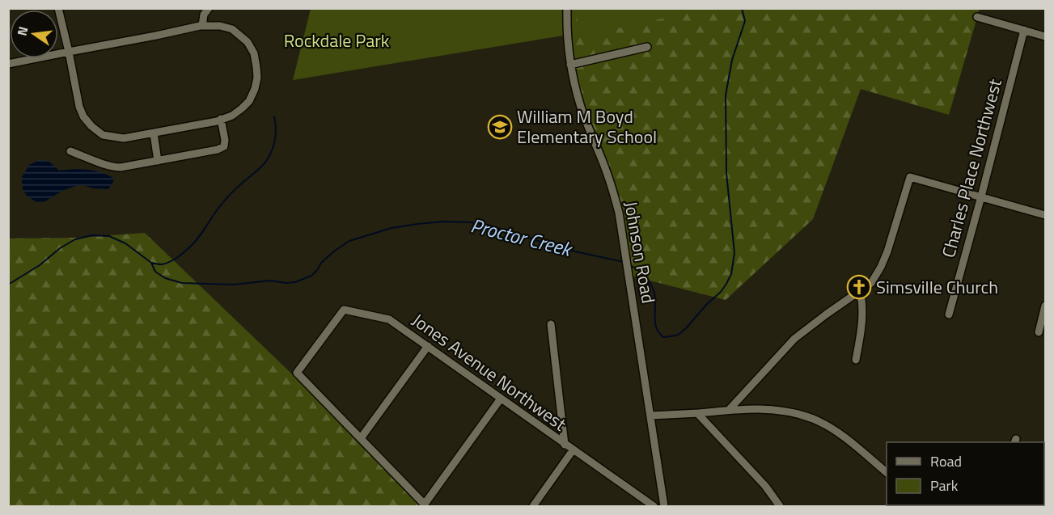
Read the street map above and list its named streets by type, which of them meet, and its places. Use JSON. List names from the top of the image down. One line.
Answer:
{"streets":{"street":["Charles Place Northwest","Johnson Road","Jones Avenue Northwest"]},"water":["Proctor Creek"],"parks":["Rockdale Park"],"places":{"school or university":["William M Boyd Elementary School"],"church":["Simsville Church"]},"legend":["Road","Park"],"north":"left"}
